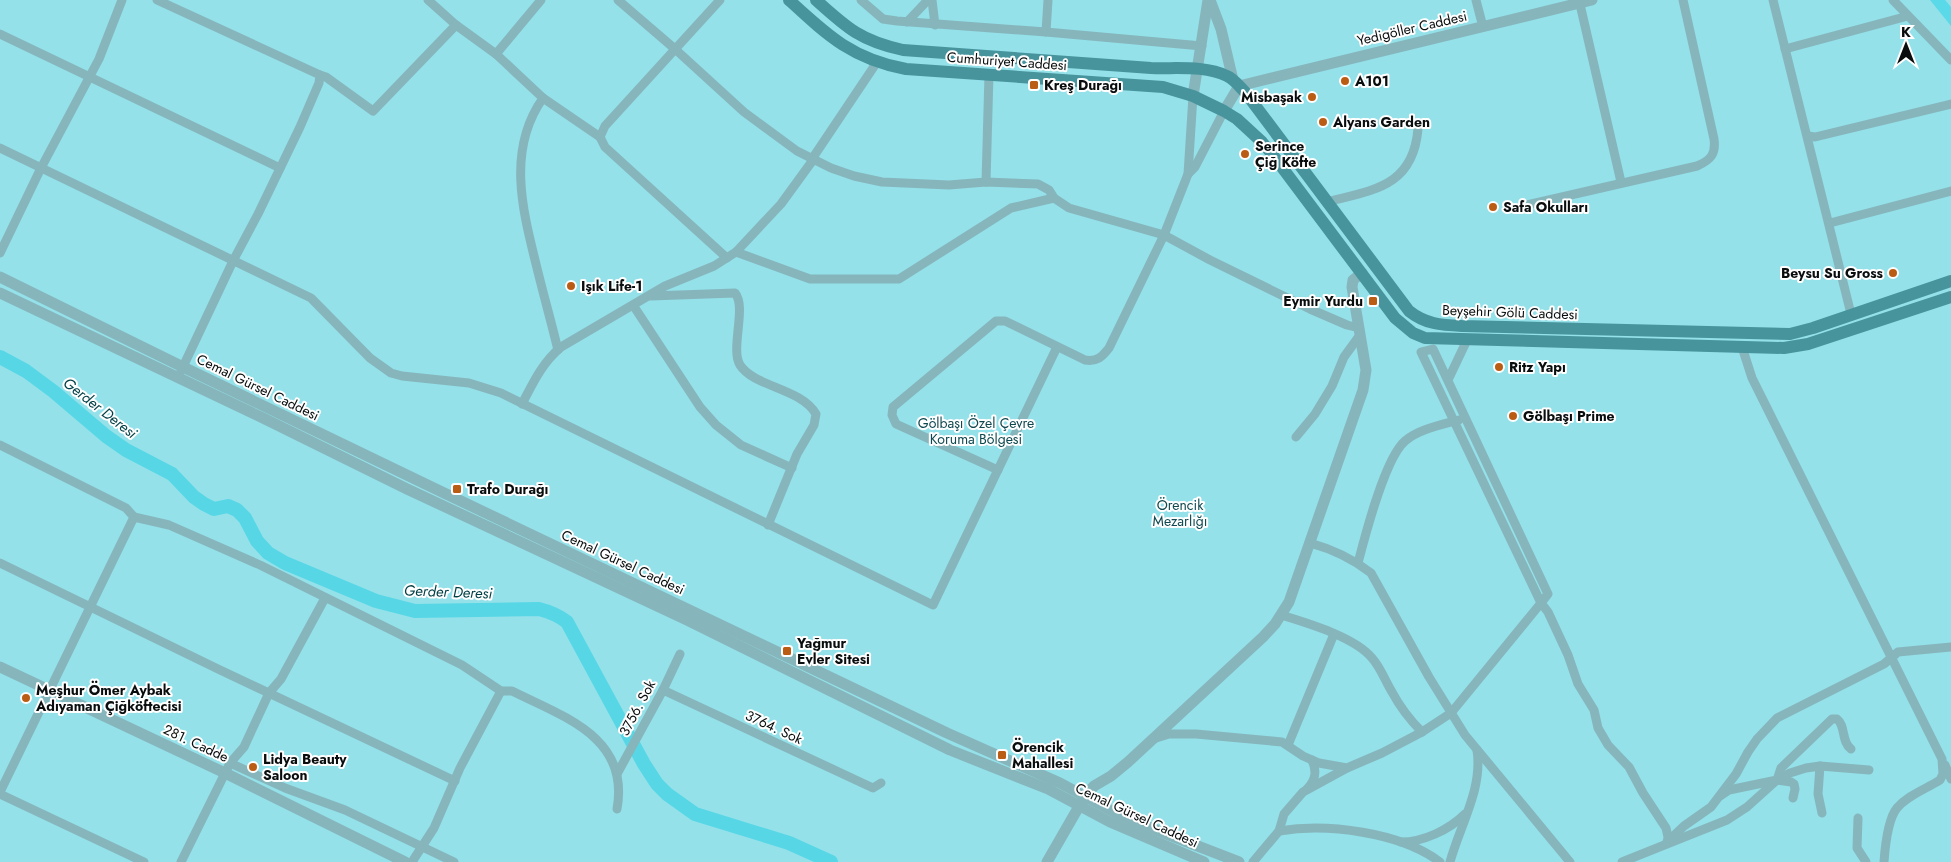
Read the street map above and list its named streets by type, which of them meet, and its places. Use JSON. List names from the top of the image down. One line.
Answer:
{"streets":{"main road":["Cumhuriyet Caddesi","Beyşehir Gölü Caddesi"],"street":["Yedigöller Caddesi","Cemal Gürsel Caddesi","3756. Sok","3764. Sok","281. Cadde"]},"crossings":[["Yedigöller Caddesi","Beyşehir Gölü Caddesi"],["3756. Sok","3764. Sok"]],"water":["Gerder Deresi"],"parks":["Gölbaşı Özel Çevre Koruma Bölgesi","Örencik Mezarlığı"],"places":{"other":["A101","Misbaşak","Alyans Garden","Serince Çiğ Köfte","Safa Okulları","Beysu Su Gross","Işık Life-1","Ritz Yapı","Gölbaşı Prime","Meşhur Ömer Aybak Adıyaman Çiğköftecisi","Lidya Beauty Saloon"],"transit":["Kreş Durağı","Eymir Yurdu","Trafo Durağı","Yağmur Evler Sitesi","Örencik Mahallesi"]},"north":"top"}
